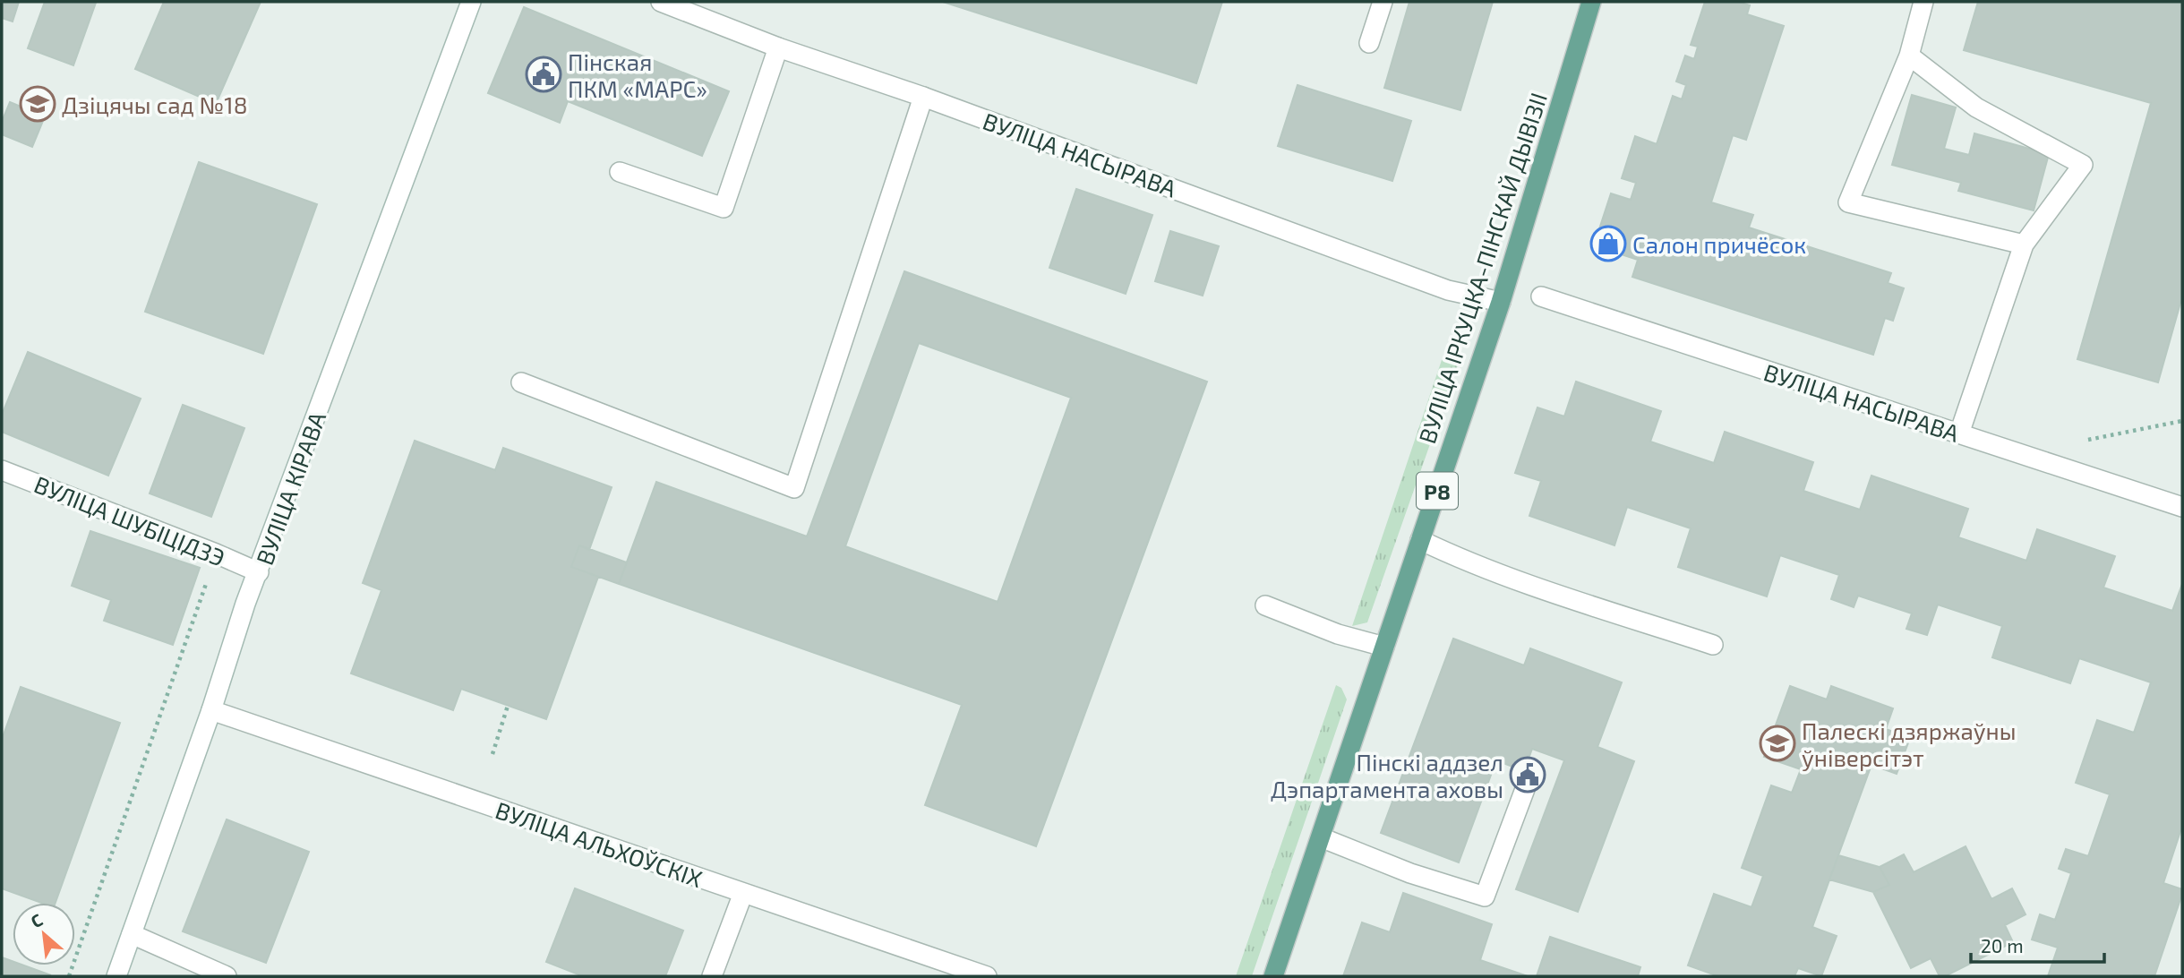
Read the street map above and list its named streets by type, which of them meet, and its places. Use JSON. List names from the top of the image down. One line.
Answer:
{"streets":{"main road":["ВУЛІЦА ІРКУЦКА-ПІНСКАЙ ДЫВІЗІІ","Р8"],"street":["ВУЛІЦА НАСЫРАВА","ВУЛІЦА КІРАВА","ВУЛІЦА ШУБІЦІДЗЭ","ВУЛІЦА АЛЬХОЎСКІХ"]},"crossings":[["ВУЛІЦА НАСЫРАВА","ВУЛІЦА ІРКУЦКА-ПІНСКАЙ ДЫВІЗІІ"],["ВУЛІЦА КІРАВА","ВУЛІЦА ШУБІЦІДЗЭ"],["ВУЛІЦА КІРАВА","ВУЛІЦА АЛЬХОЎСКІХ"]],"places":{"public building":["Пінская ПКМ «МАРС»","Пінскі аддзел Дэпартамента аховы"],"school or university":["Дзіцячы сад №18","Палескі дзяржаўны ўніверсітэт"],"shop":["Салон причёсок"]},"scale_bar":"20 m","north":"top left"}
